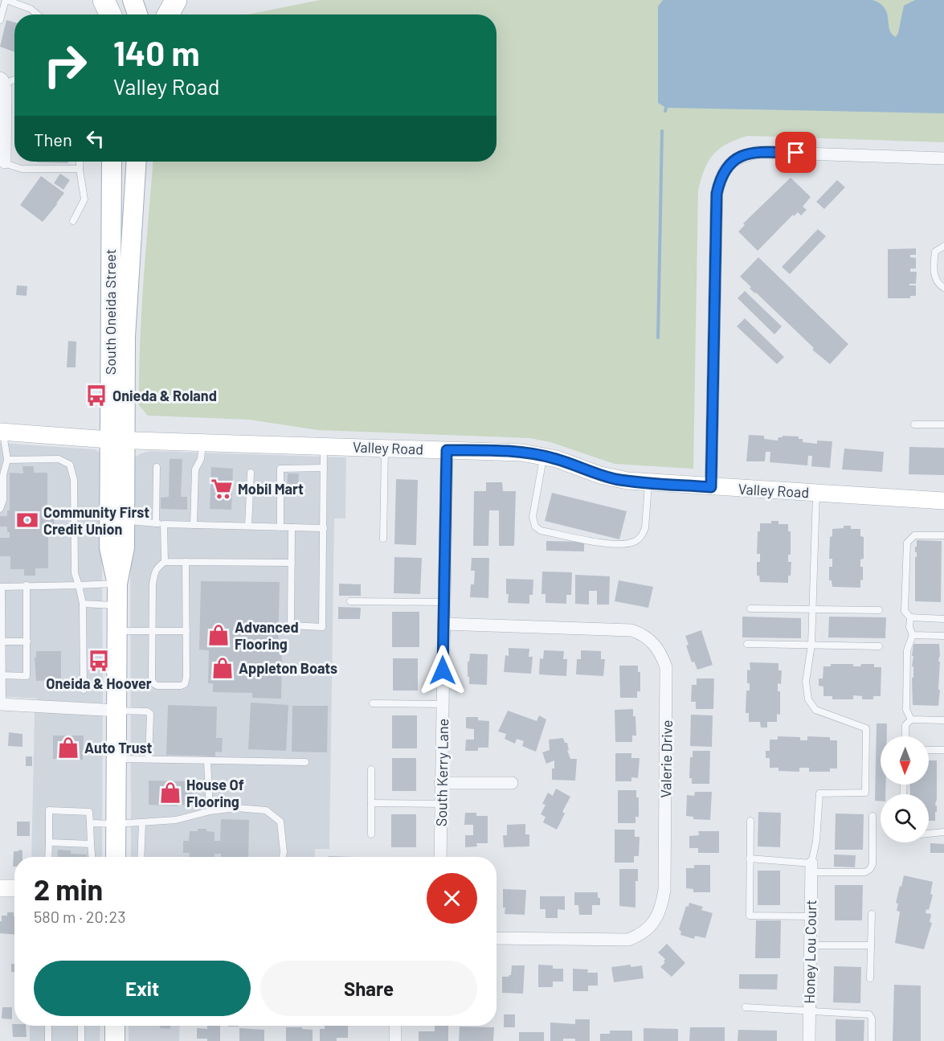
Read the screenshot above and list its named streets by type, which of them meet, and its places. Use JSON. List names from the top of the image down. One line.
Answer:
{"streets":{"main road":["South Oneida Street"],"street":["Valley Road","Valerie Drive","South Kerry Lane","Honey Lou Court"]},"crossings":[["South Oneida Street","Valley Road"],["Valley Road","South Kerry Lane"],["Valerie Drive","South Kerry Lane"]],"places":{"bus stop":["Onieda & Roland","Oneida & Hoover"],"supermarket":["Mobil Mart"],"bank":["Community First Credit Union"],"shop":["Advanced Flooring","Appleton Boats","Auto Trust","House Of Flooring"]},"north":"bottom","page":{"turn":["140 m","Valley Road"],"then":"Then","heading":["2 min","580 m · 20:23"],"buttons":["Exit","Share"]}}
